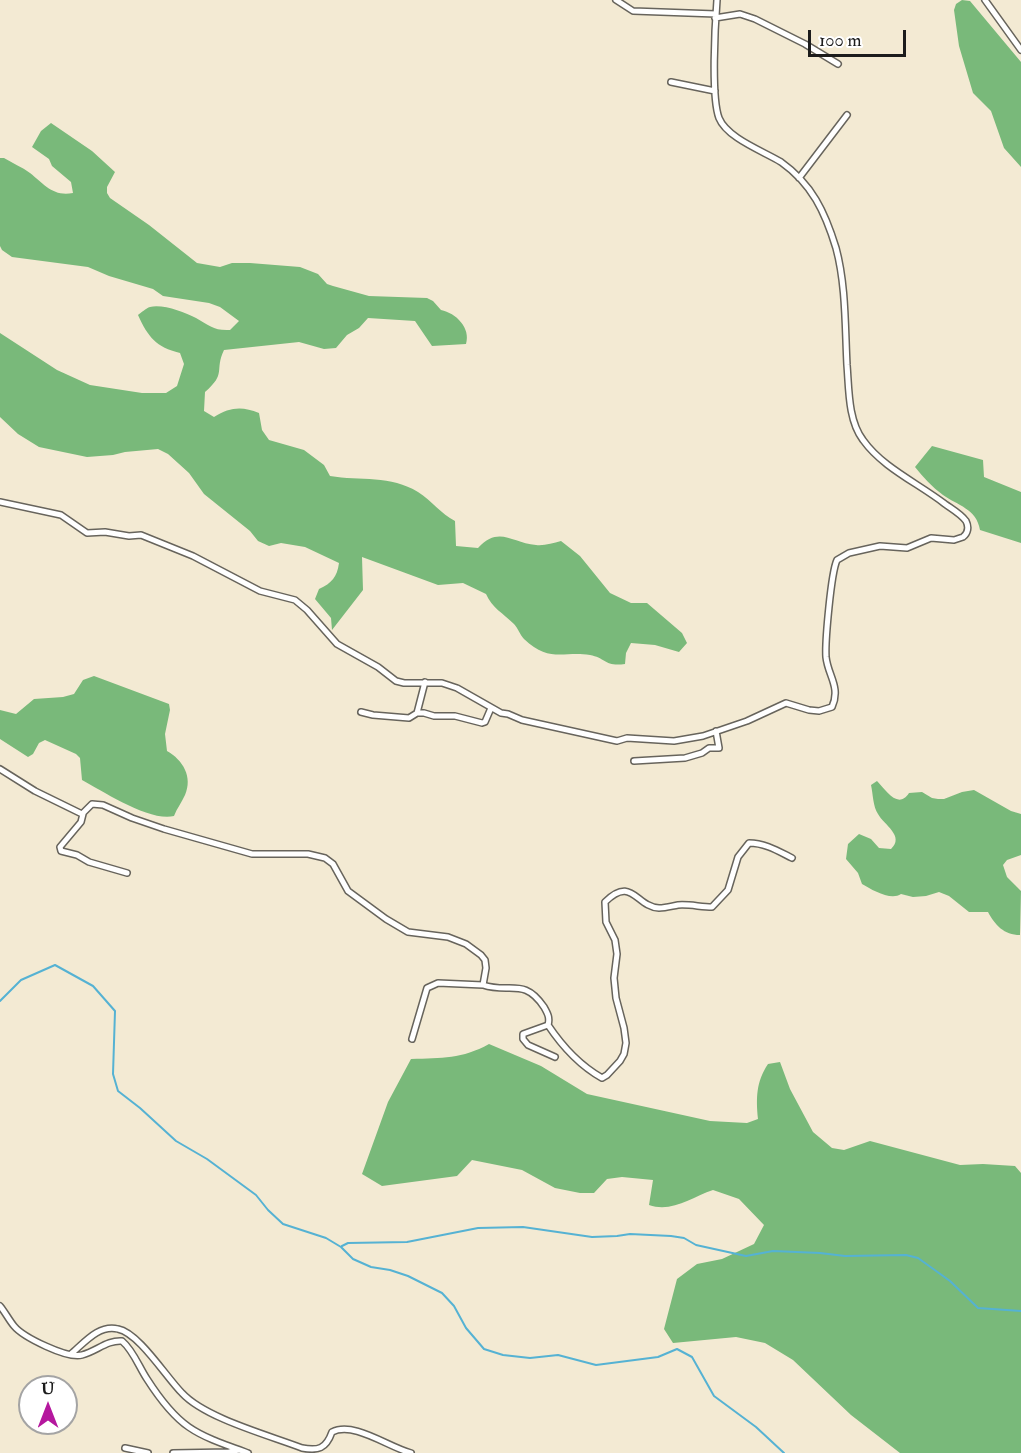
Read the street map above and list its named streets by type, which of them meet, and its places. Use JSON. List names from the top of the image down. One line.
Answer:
{"scale_bar":"100 m","north":"top"}
